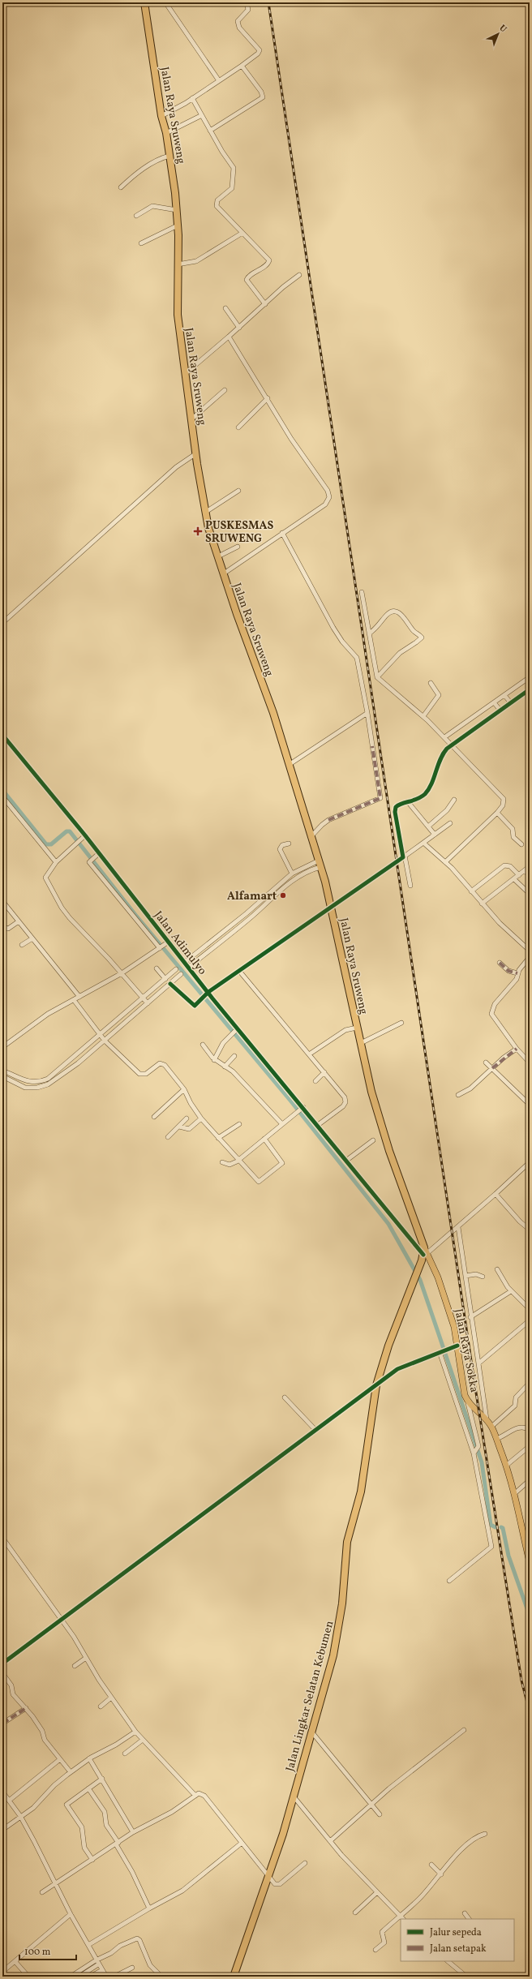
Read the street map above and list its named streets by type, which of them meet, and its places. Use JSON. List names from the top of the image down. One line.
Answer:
{"streets":{"highway":["Jalan Raya Sruweng","Jalan Lingkar Selatan Kebumen"],"main road":["Jalan Raya Sokka"],"street":["Jalan Adimulyo"]},"crossings":[["Jalan Raya Sruweng","Jalan Adimulyo"],["Jalan Raya Sruweng","Jalan Raya Sokka"],["Jalan Raya Sruweng","Jalan Lingkar Selatan Kebumen"],["Jalan Adimulyo","Jalan Raya Sokka"],["Jalan Adimulyo","Jalan Lingkar Selatan Kebumen"],["Jalan Raya Sokka","Jalan Lingkar Selatan Kebumen"]],"places":{"health":["PUSKESMAS SRUWENG"],"other":["Alfamart"]},"legend":["Jalur sepeda","Jalan setapak"],"scale_bar":"100 m","north":"top right"}
